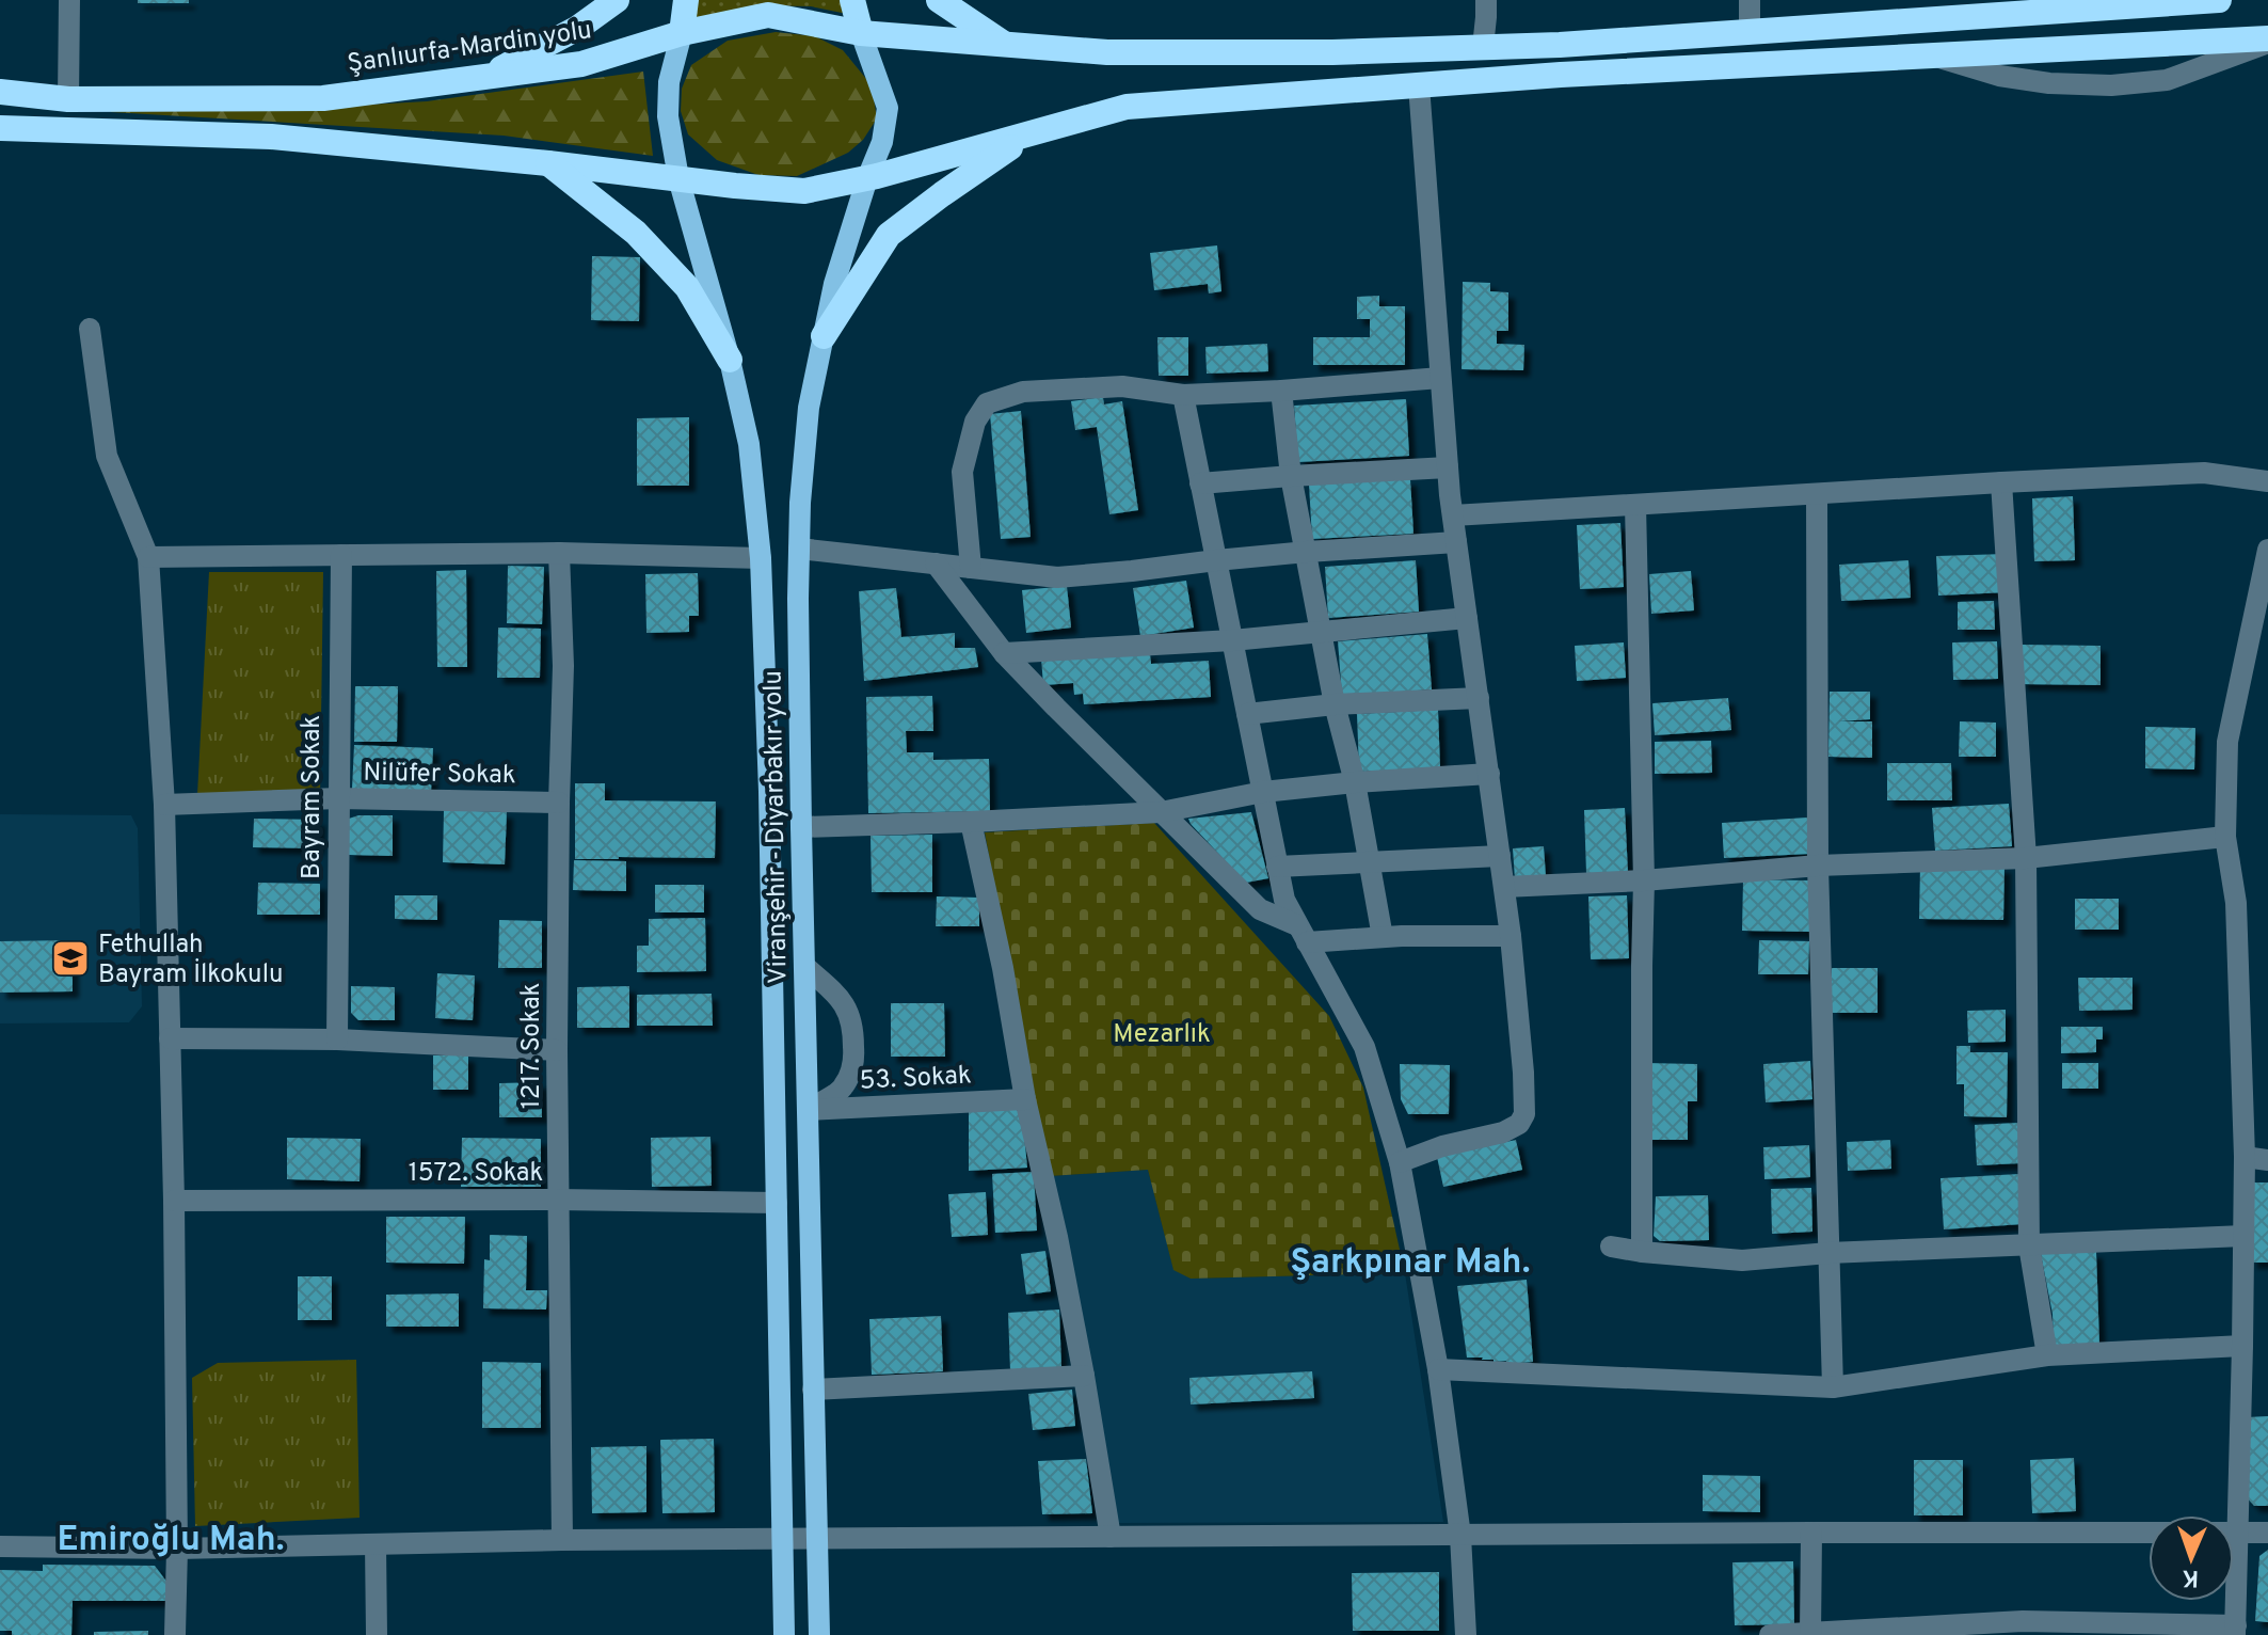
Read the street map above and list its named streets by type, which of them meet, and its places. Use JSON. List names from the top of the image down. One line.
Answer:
{"streets":{"highway":["Şanlıurfa-Mardin yolu"],"main road":["Viranşehir - Diyarbakır yolu"],"street":["Nilüfer Sokak","Bayram Sokak","1217. Sokak","53. Sokak","1572. Sokak"]},"crossings":[["Şanlıurfa-Mardin yolu","Viranşehir - Diyarbakır yolu"],["Nilüfer Sokak","Bayram Sokak"],["Nilüfer Sokak","1217. Sokak"],["Viranşehir - Diyarbakır yolu","53. Sokak"],["Viranşehir - Diyarbakır yolu","1572. Sokak"],["1217. Sokak","1572. Sokak"]],"districts":["Şarkpınar Mah.","Emiroğlu Mah."],"parks":["Mezarlık"],"places":{"school or university":["Fethullah Bayram İlkokulu"]},"north":"bottom"}
